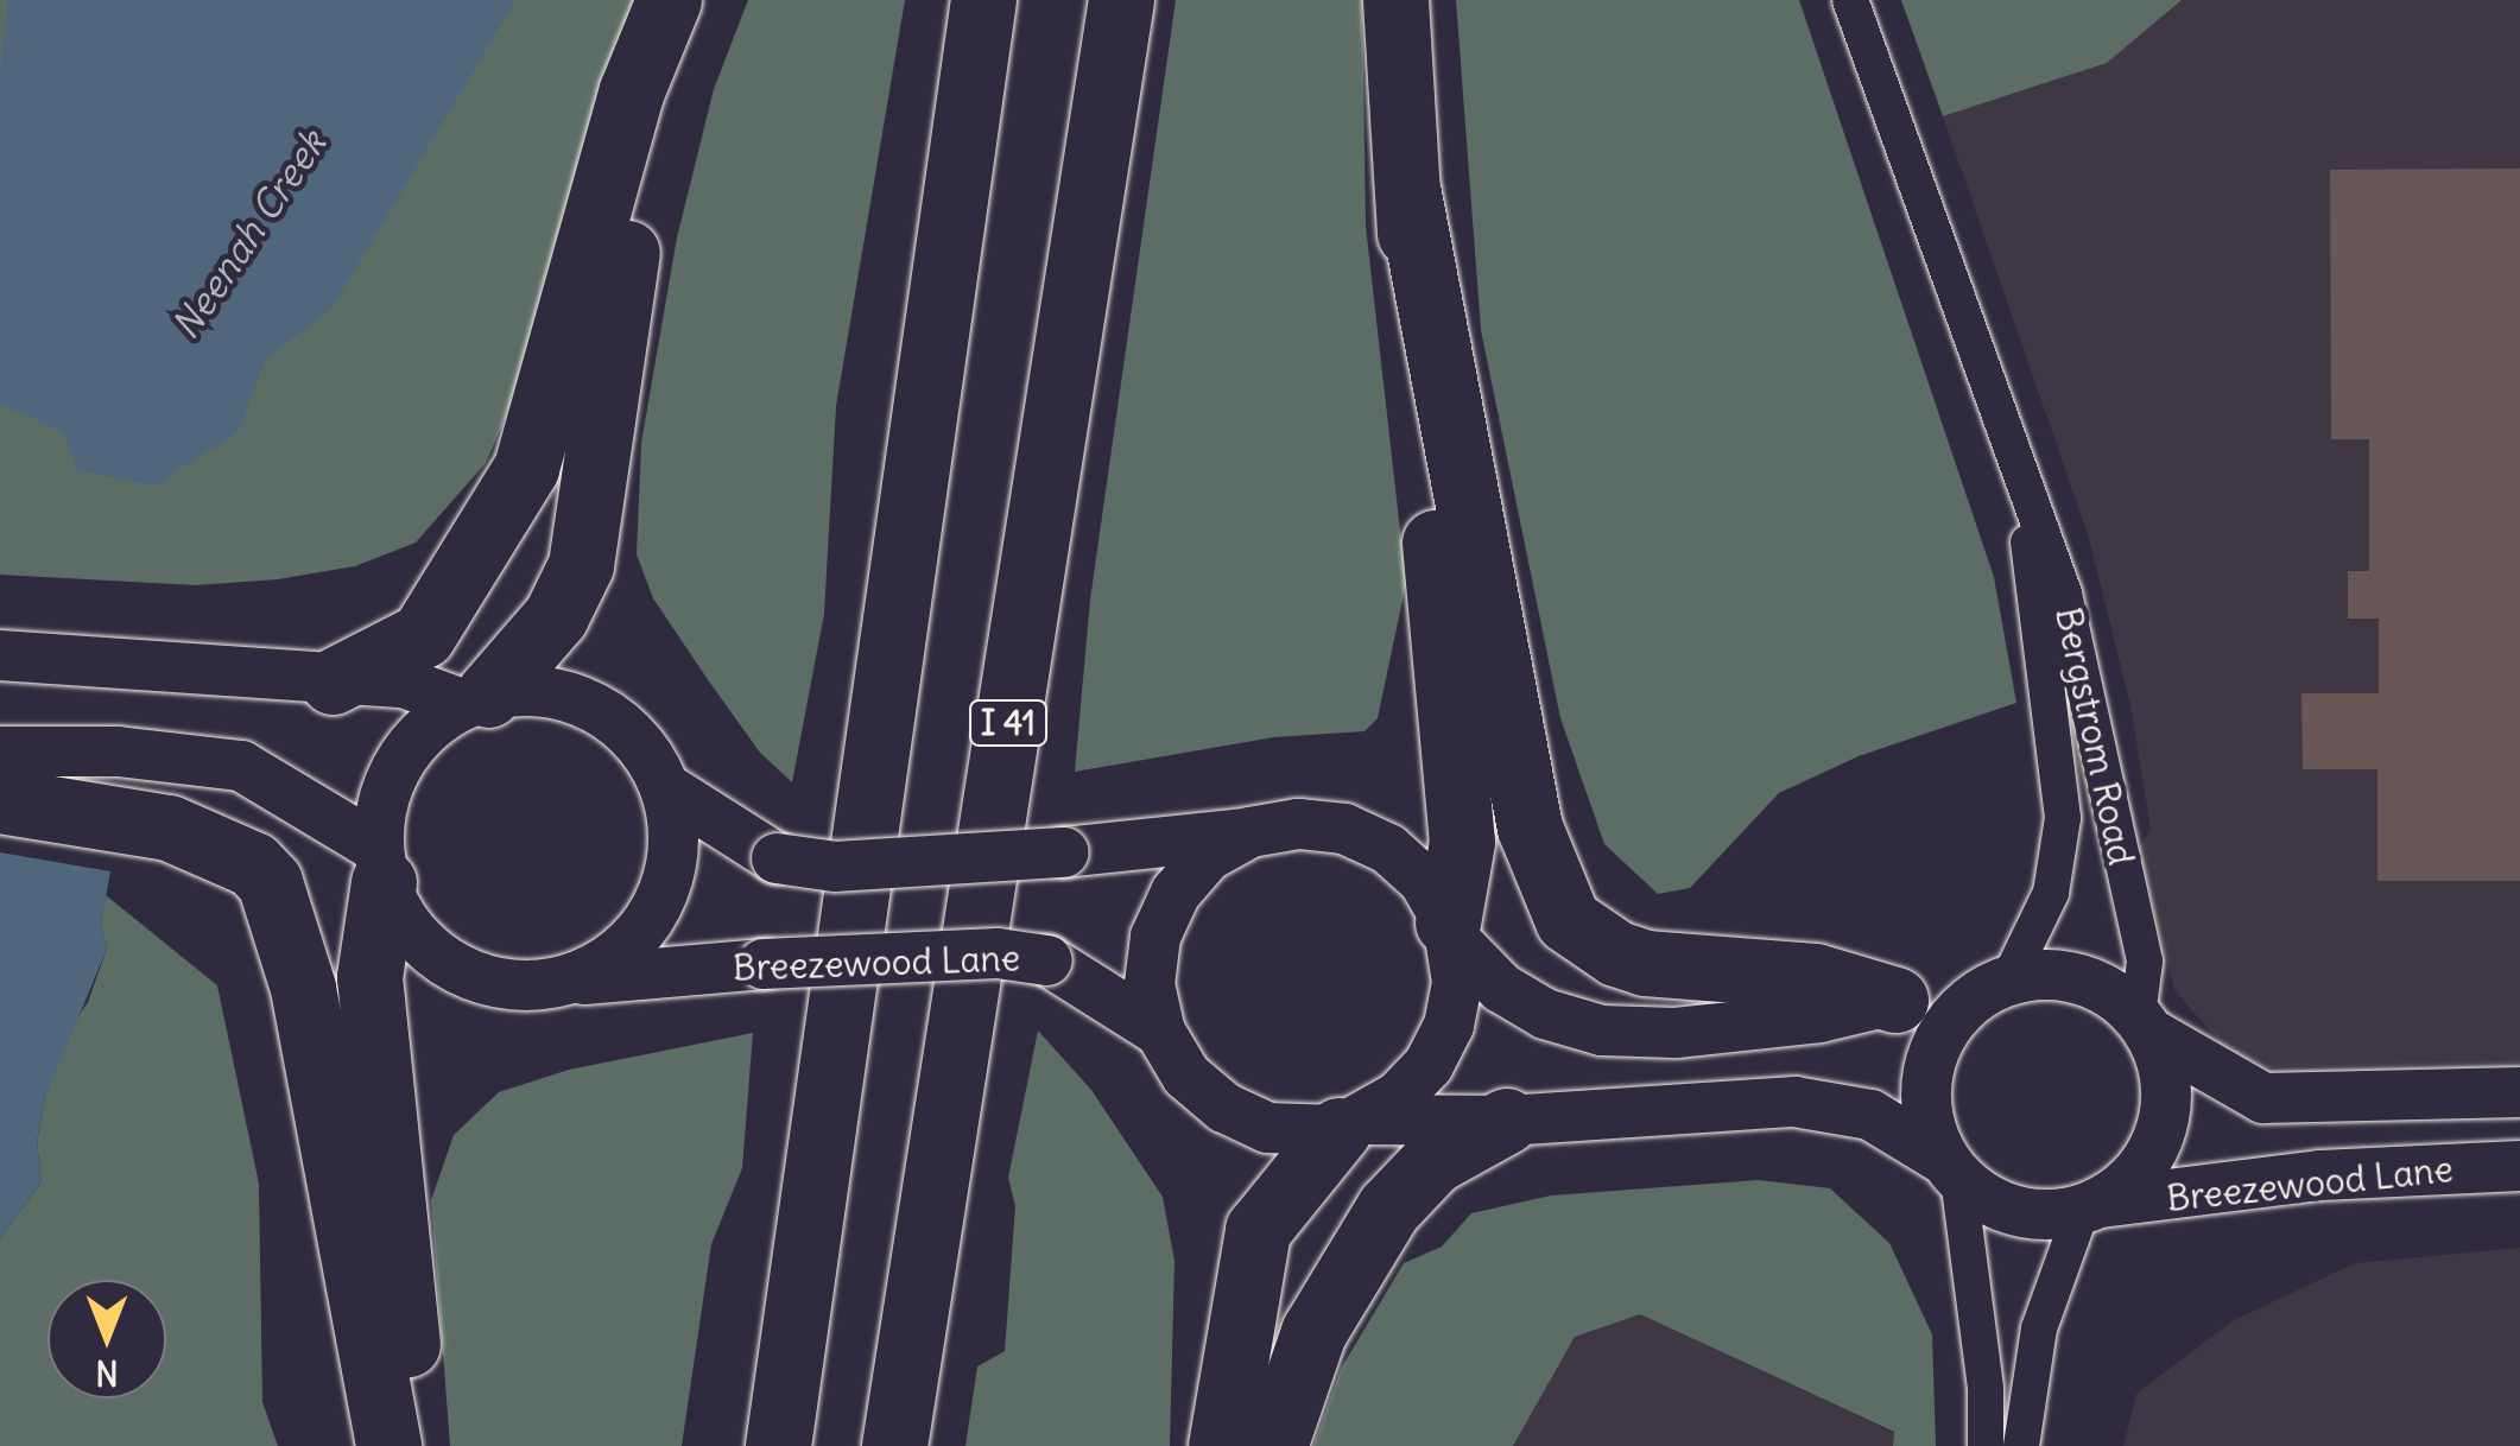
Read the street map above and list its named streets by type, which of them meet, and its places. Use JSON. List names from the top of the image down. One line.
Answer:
{"streets":{"highway":["I 41"],"main road":["Breezewood Lane"],"street":["Bergstrom Road"]},"crossings":[["Bergstrom Road","Breezewood Lane"]],"water":["Neenah Creek"],"north":"bottom"}
